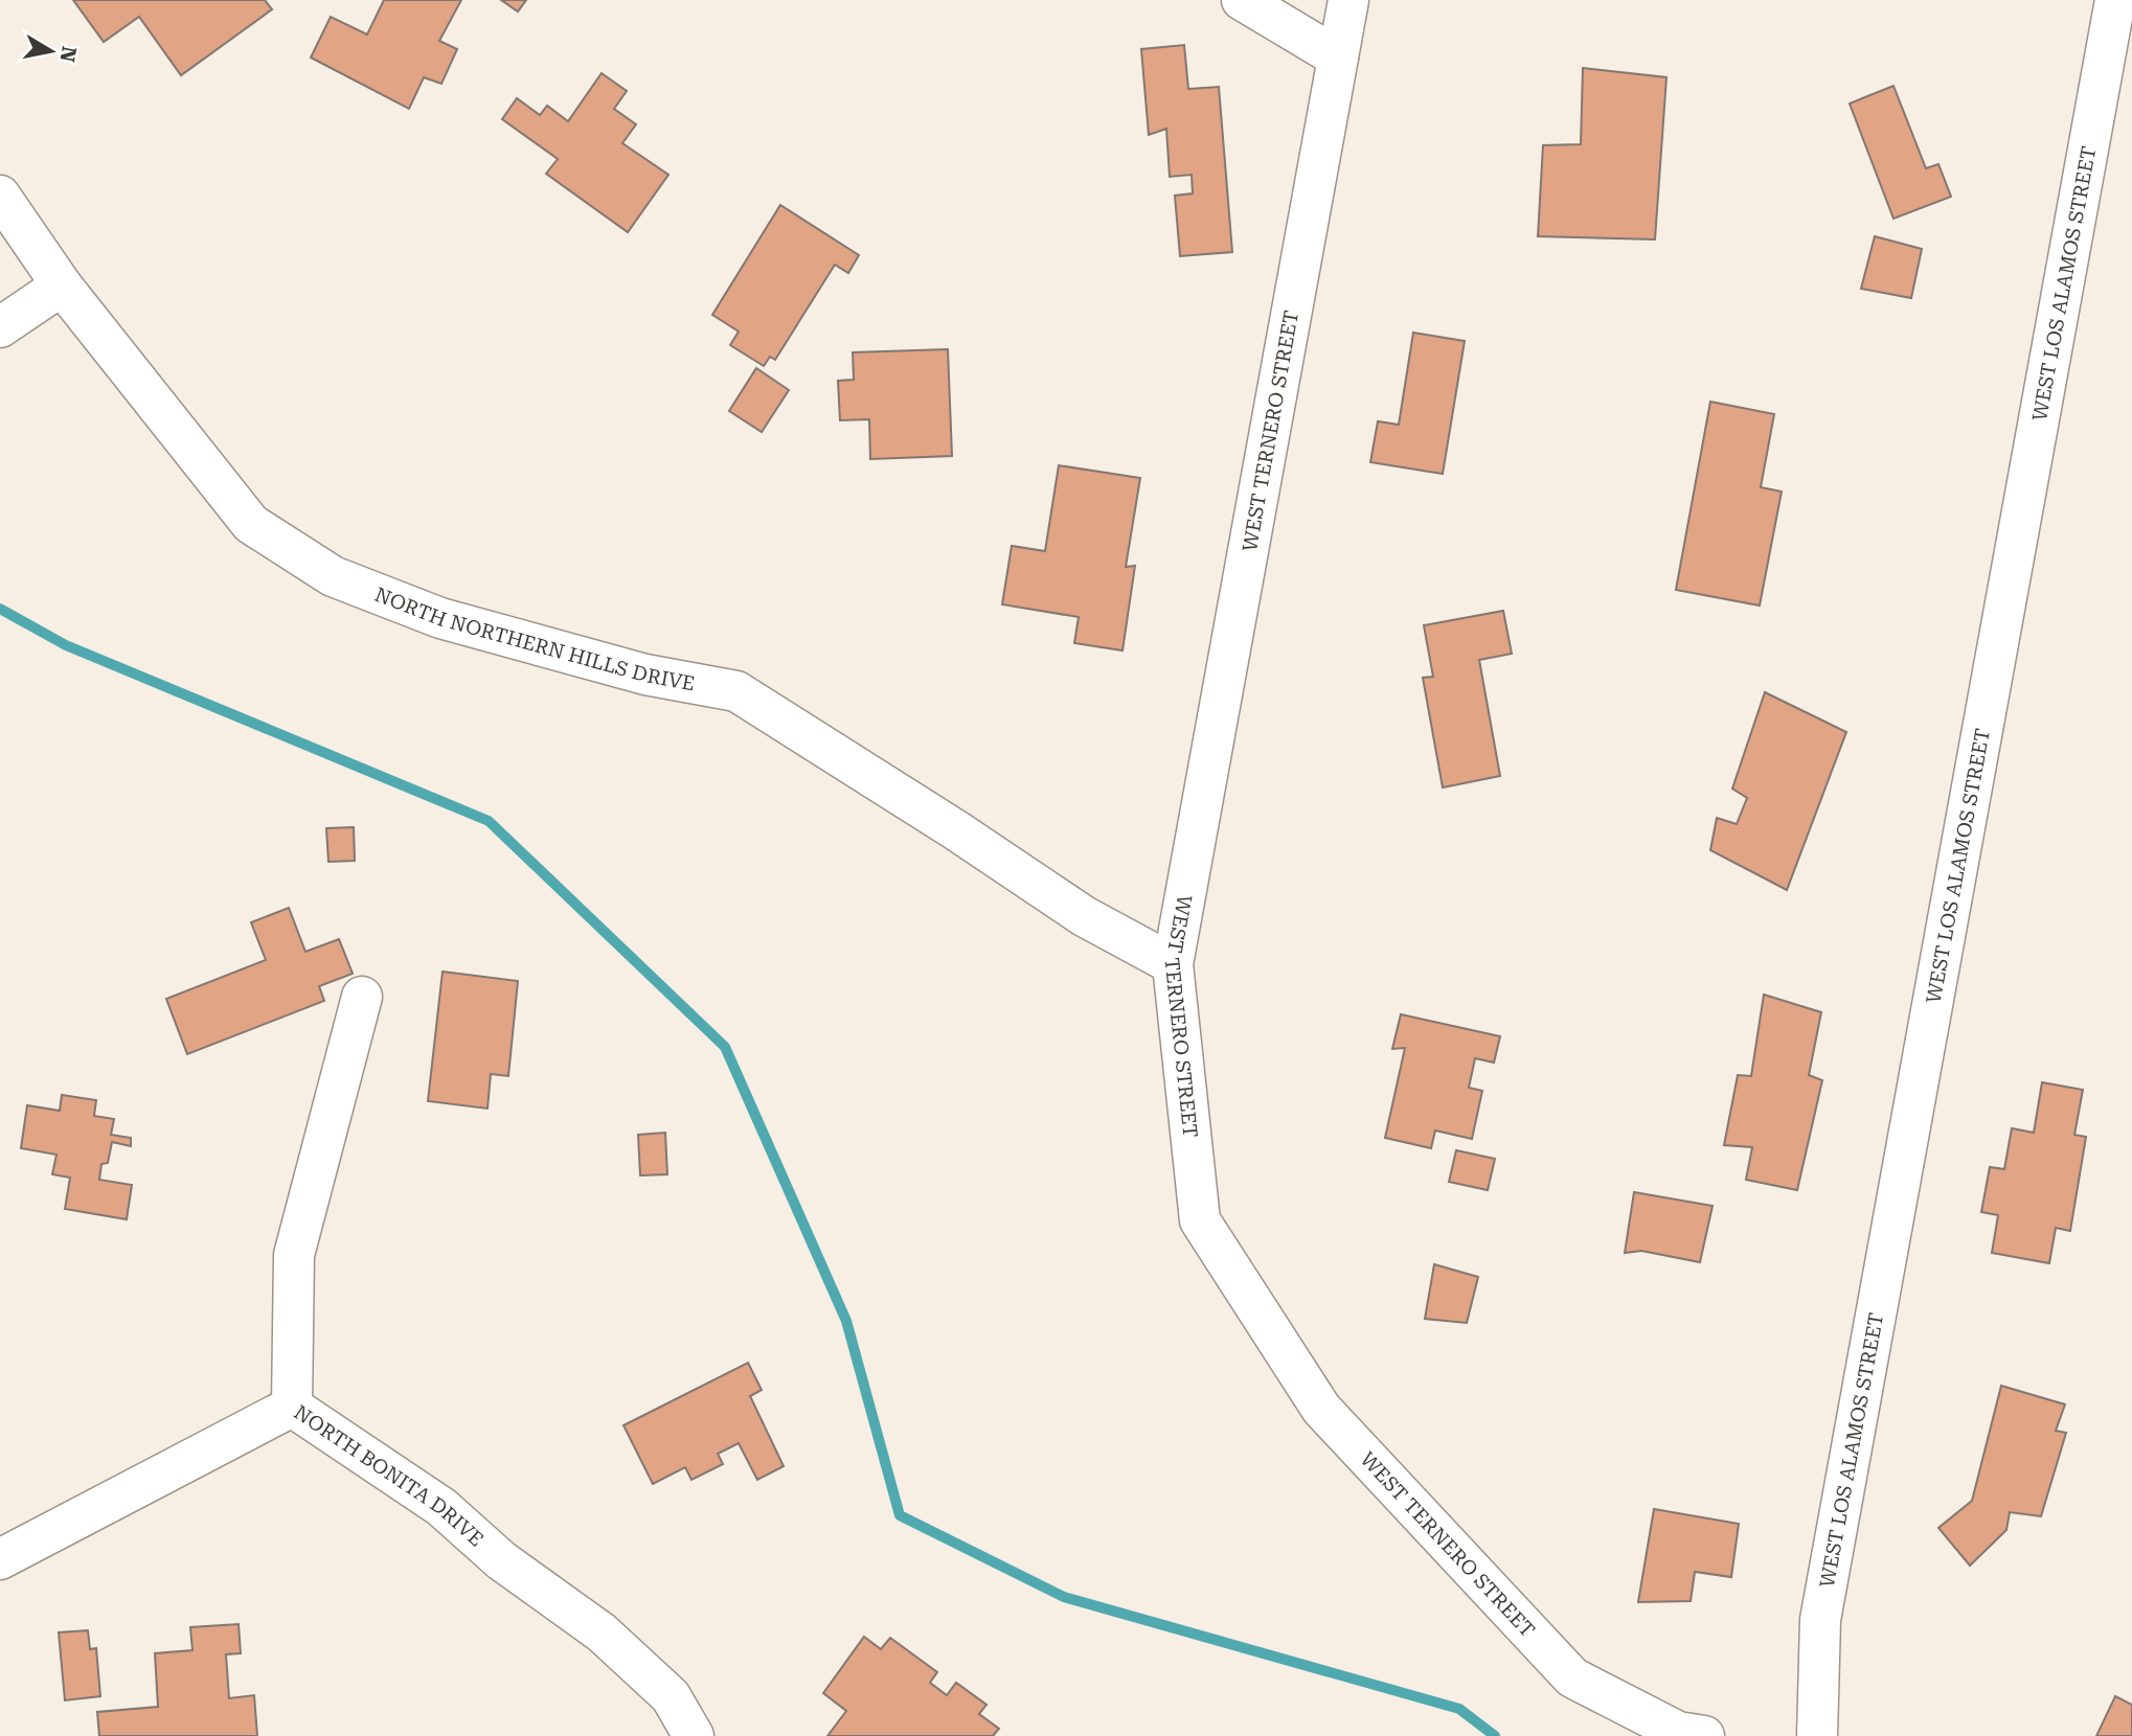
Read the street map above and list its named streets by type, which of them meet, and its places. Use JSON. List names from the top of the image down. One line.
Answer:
{"streets":{"street":["WEST LOS ALAMOS STREET","WEST TERNERO STREET","NORTH NORTHERN HILLS DRIVE","NORTH BONITA DRIVE"]},"crossings":[["WEST TERNERO STREET","NORTH NORTHERN HILLS DRIVE"]],"north":"right"}
